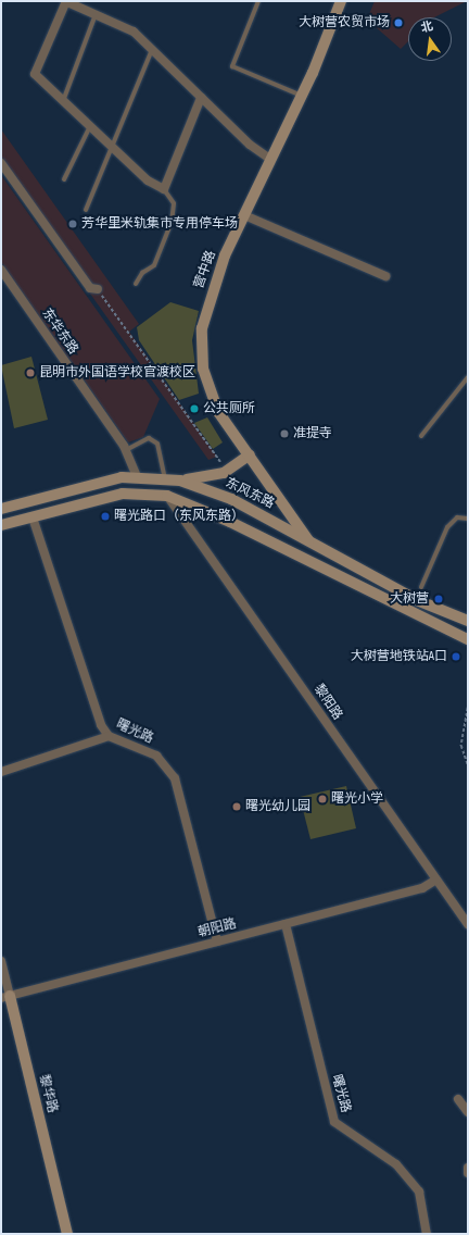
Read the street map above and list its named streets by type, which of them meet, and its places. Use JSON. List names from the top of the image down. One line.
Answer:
{"streets":{"main road":["营中路","东风东路","黎华路"],"street":["东华东路","黎阳路","曙光路","朝阳路"]},"crossings":[["营中路","东风东路"],["东华东路","东风东路"],["黎阳路","朝阳路"],["曙光路","朝阳路"],["朝阳路","黎华路"]],"places":["大树营农贸市场","芳华里米轨集市专用停车场","昆明市外国语学校官渡校区","公共厕所","准提寺","曙光路口（东风东路）","大树营","大树营地铁站A口","曙光小学","曙光幼儿园"],"north":"top"}
